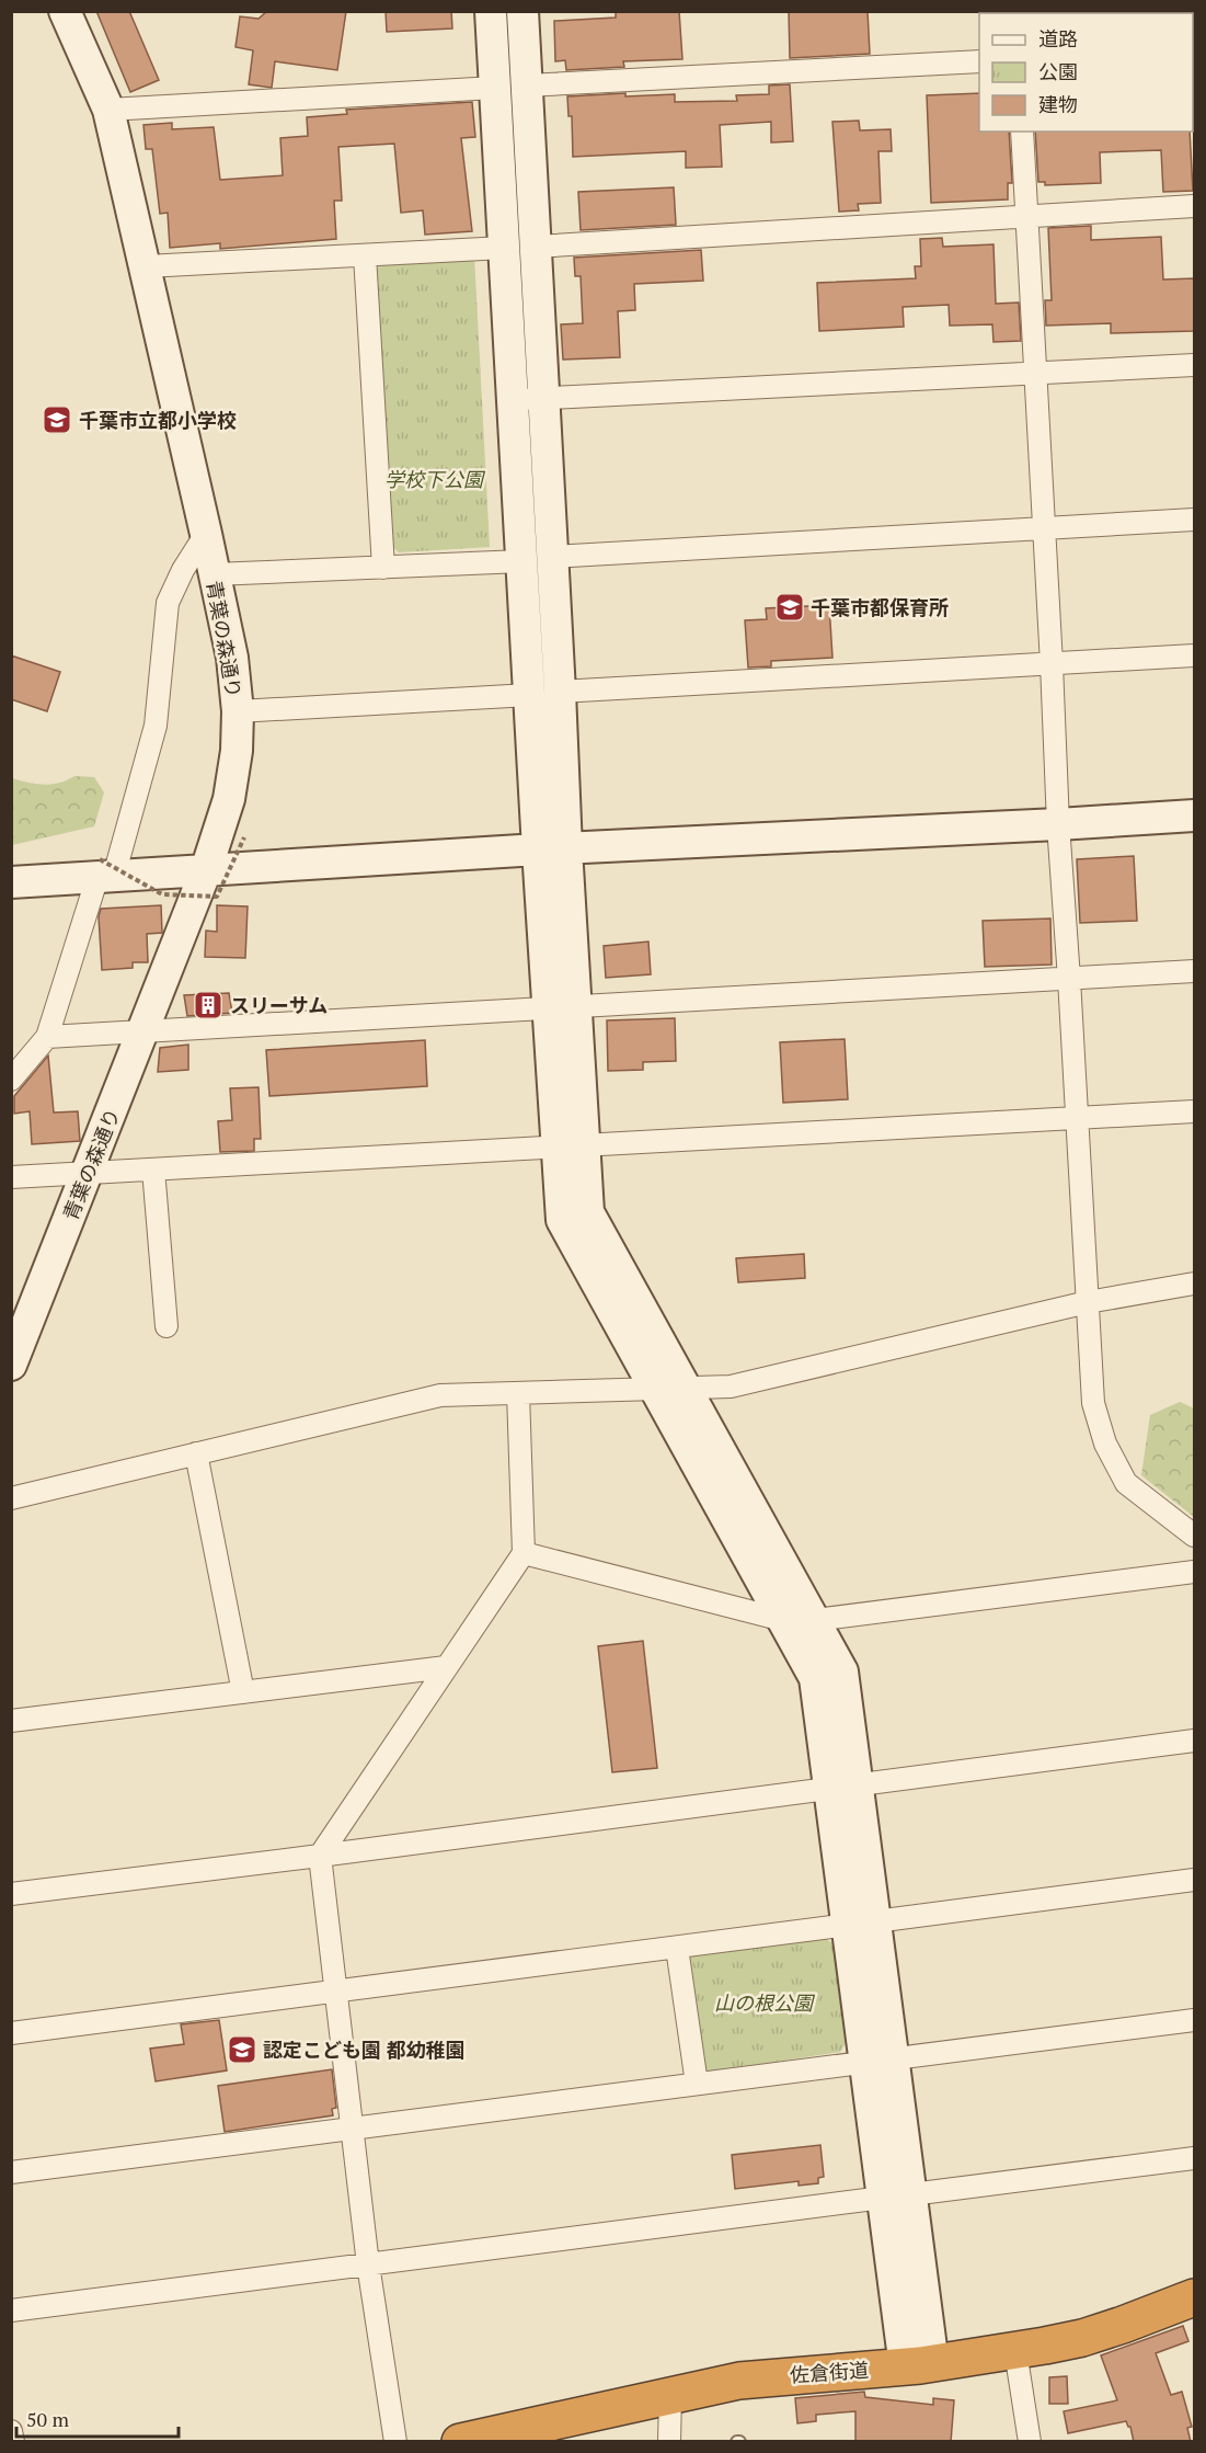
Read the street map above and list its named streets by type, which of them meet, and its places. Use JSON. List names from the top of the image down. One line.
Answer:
{"streets":{"highway":["佐倉街道"],"street":["青葉の森通り"]},"parks":["学校下公園","山の根公園"],"places":{"school or university":["千葉市立都小学校","千葉市都保育所","認定こども園 都幼稚園"],"building":["スリーサム"]},"legend":["道路","公園","建物"],"scale_bar":"50 m"}
